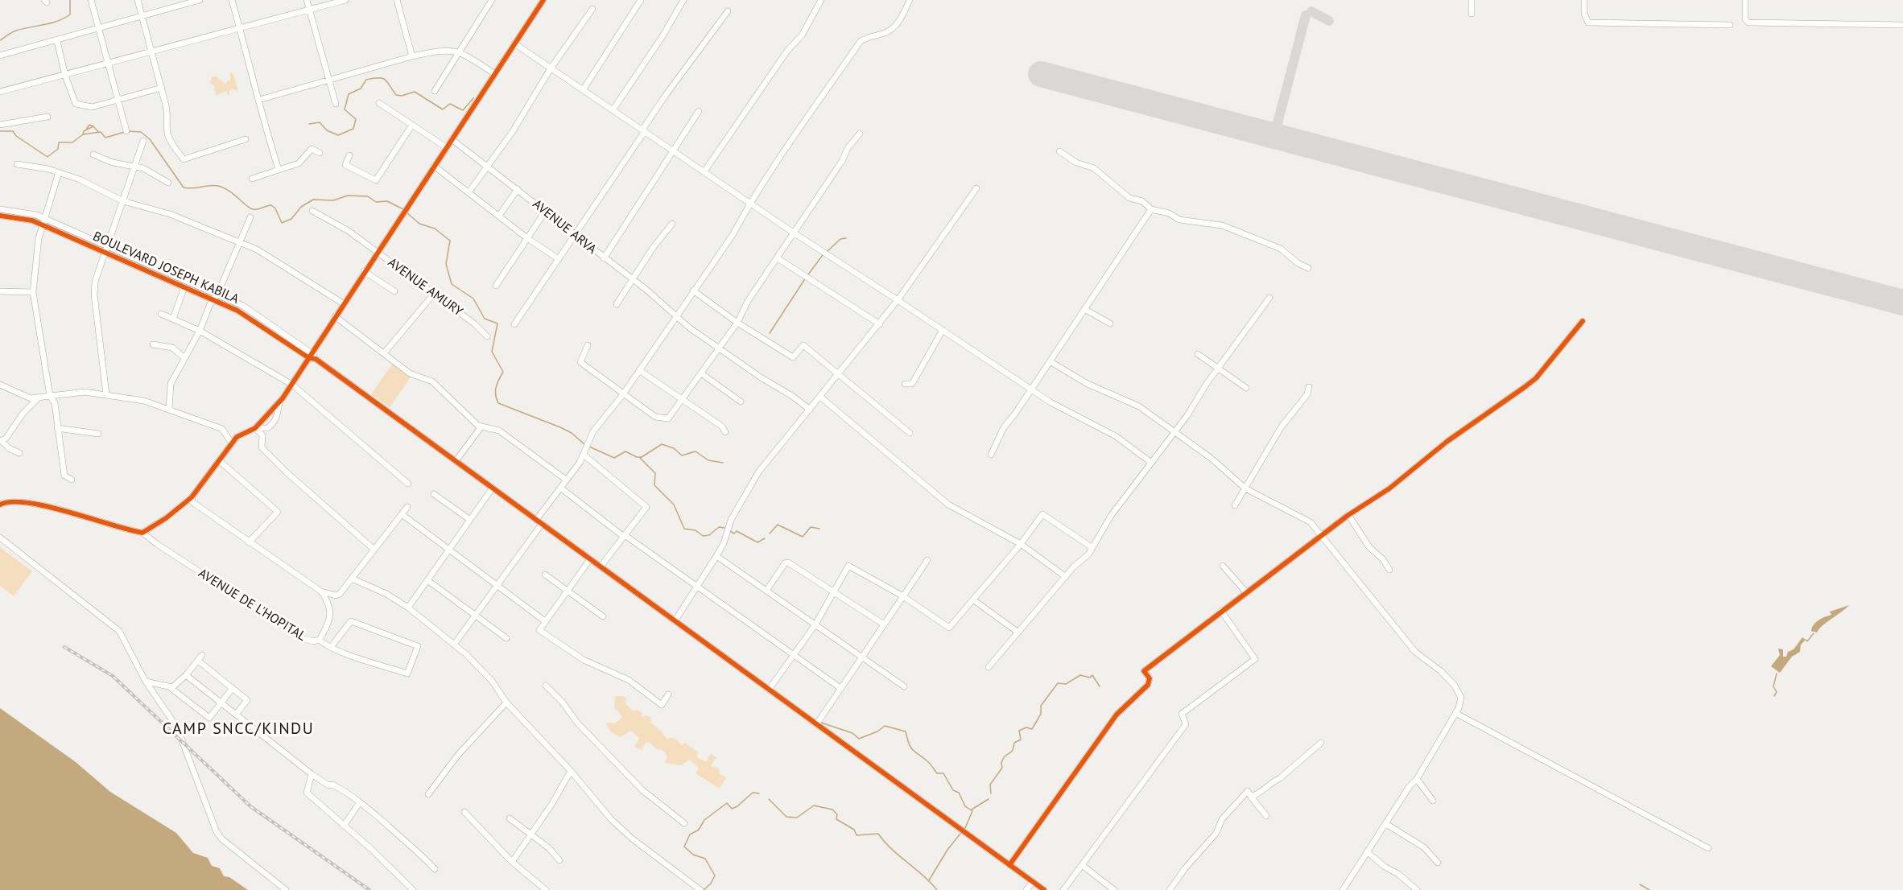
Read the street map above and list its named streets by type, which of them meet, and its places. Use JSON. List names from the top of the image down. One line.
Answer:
{"streets":{"street":["AVENUE ARVA","BOULEVARD JOSEPH KABILA","AVENUE AMURY","AVENUE DE L'HOPITAL"]},"districts":["CAMP SNCC/KINDU"]}
